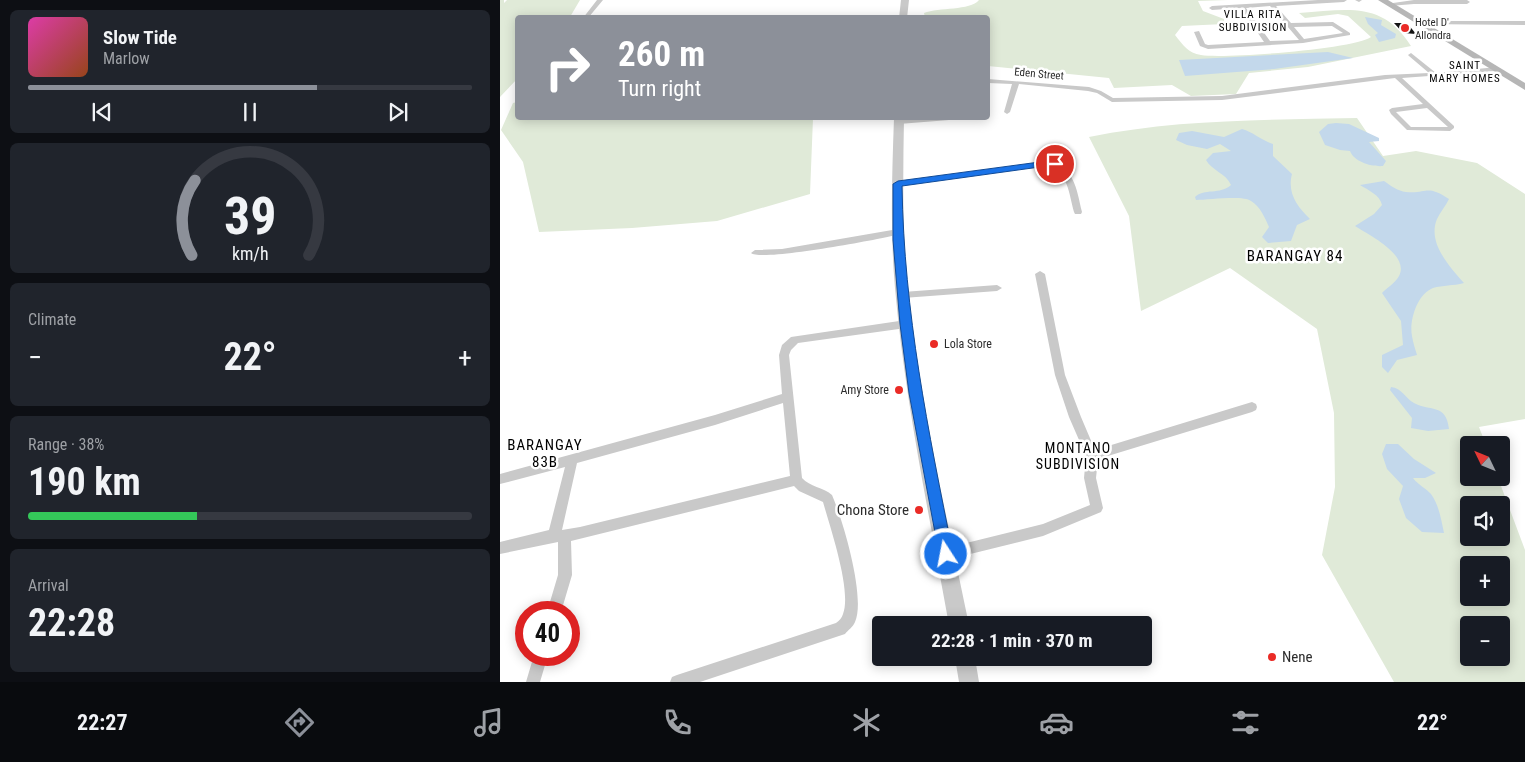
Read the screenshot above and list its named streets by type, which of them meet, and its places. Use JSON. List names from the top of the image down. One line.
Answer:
{"streets":{"street":["Eden Street"]},"districts":["VILLA RITA SUBDIVISION","SAINT MARY HOMES","BARANGAY 84","BARANGAY 83B","MONTANO SUBDIVISION"],"places":["Hotel D' Allondra","Lola Store","Amy Store","Chona Store","Nene"],"north":"top left","page":{"turn":["260 m","Turn right"],"song":["Slow Tide","Marlow"],"tile":["Climate",["Range · 38%","190 km"],["Arrival","22:28"]],"heat":["−","22°","+"],"map_buttons":["+","−"],"limit":"40","trip":"22:28 · 1 min · 370 m","tabs":["22:27","22°"],"gauge":["39","km/h"]}}
